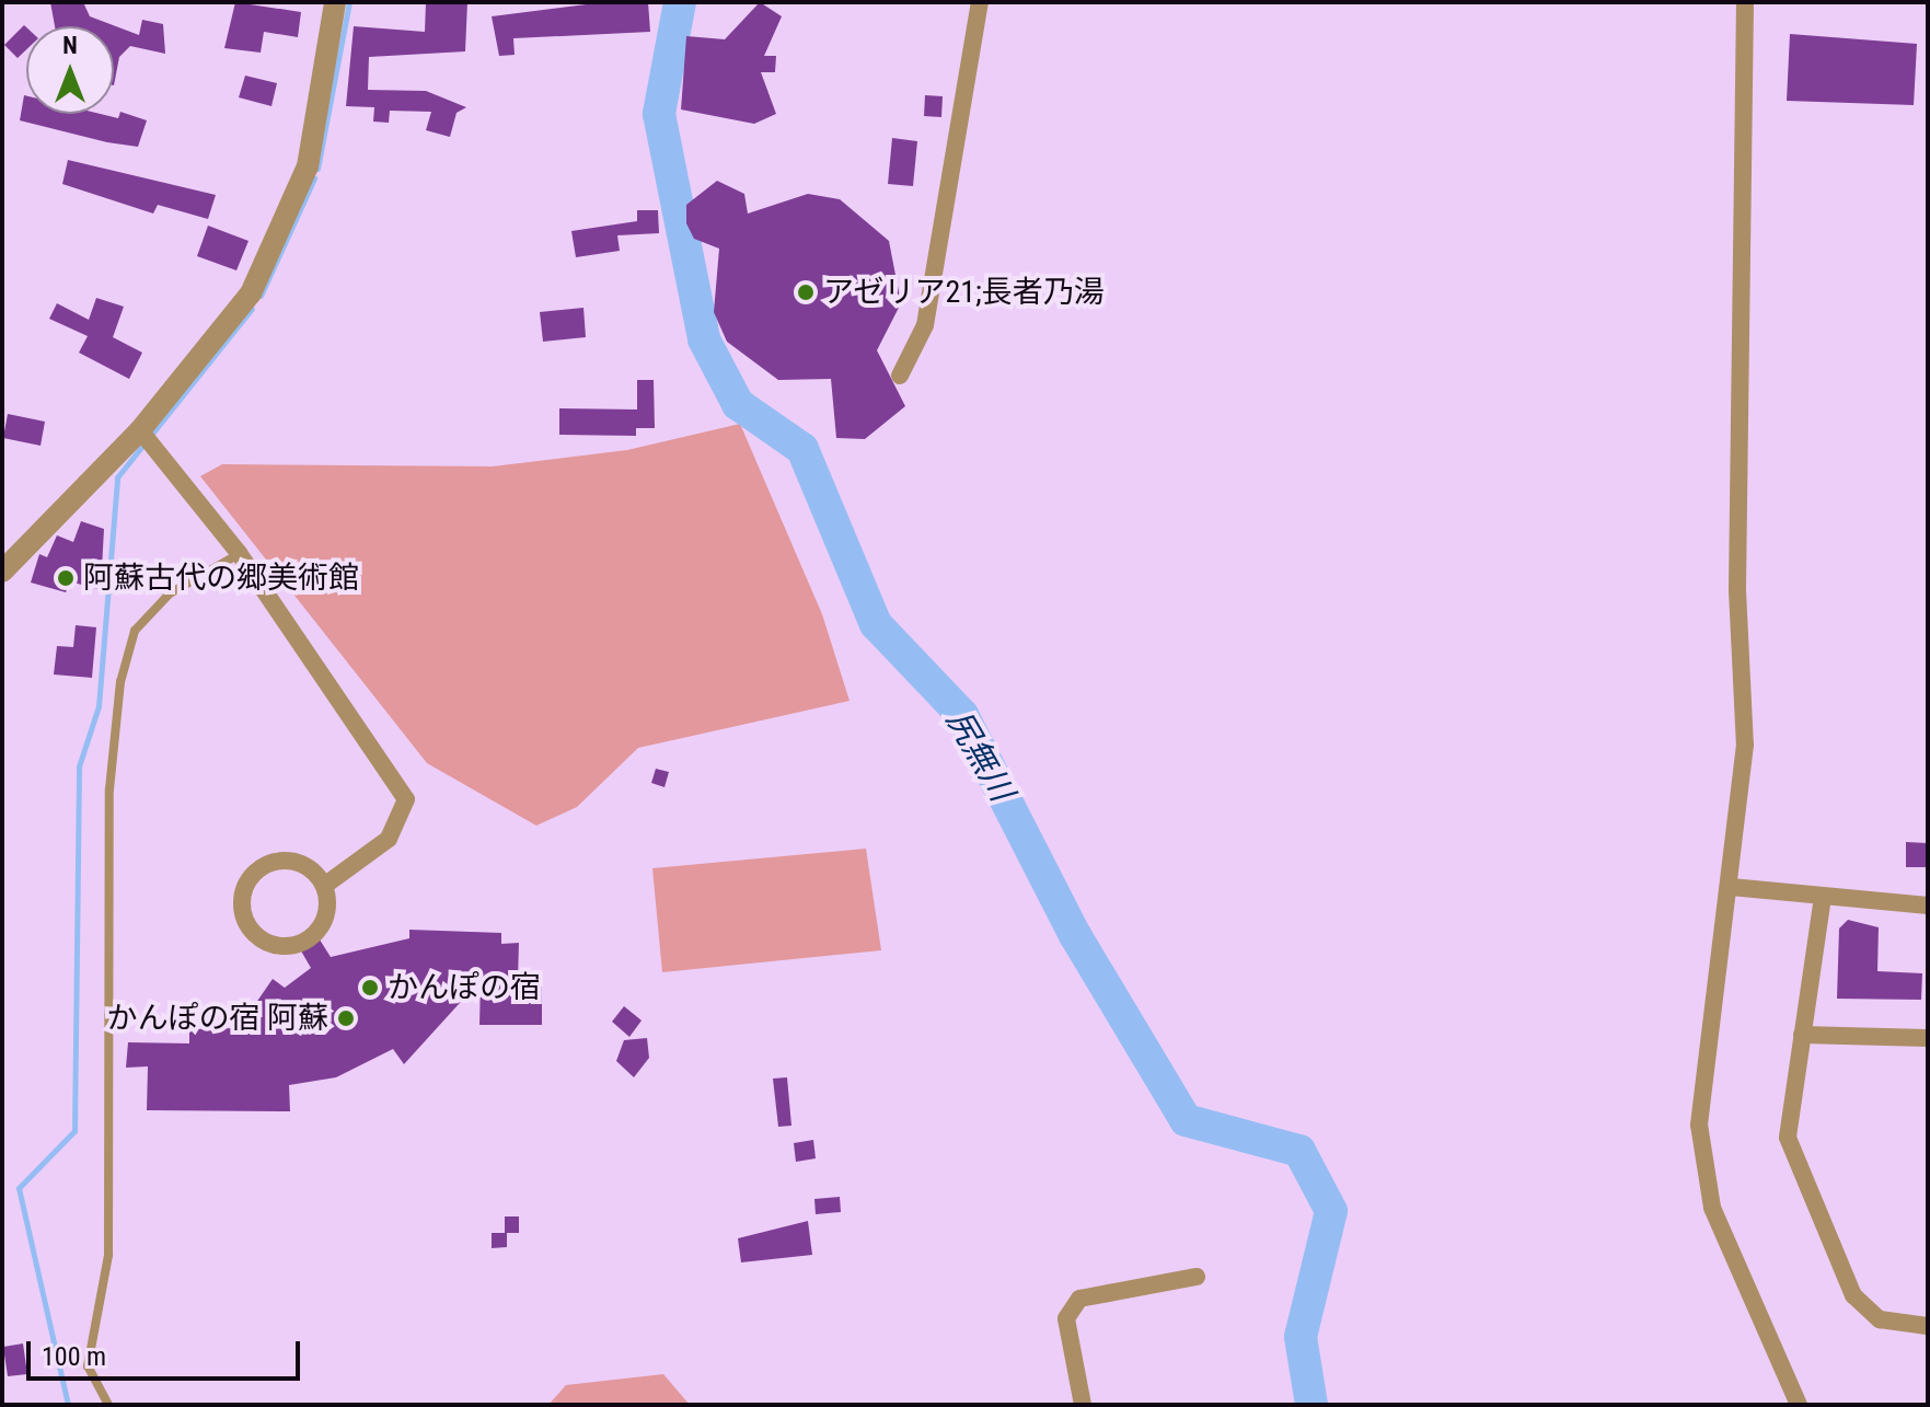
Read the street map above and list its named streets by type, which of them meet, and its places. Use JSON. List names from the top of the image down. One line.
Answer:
{"water":["尻無川"],"places":["アゼリア21;長者乃湯","阿蘇古代の郷美術館","かんぽの宿","かんぽの宿 阿蘇"],"scale_bar":"100 m","north":"top"}
